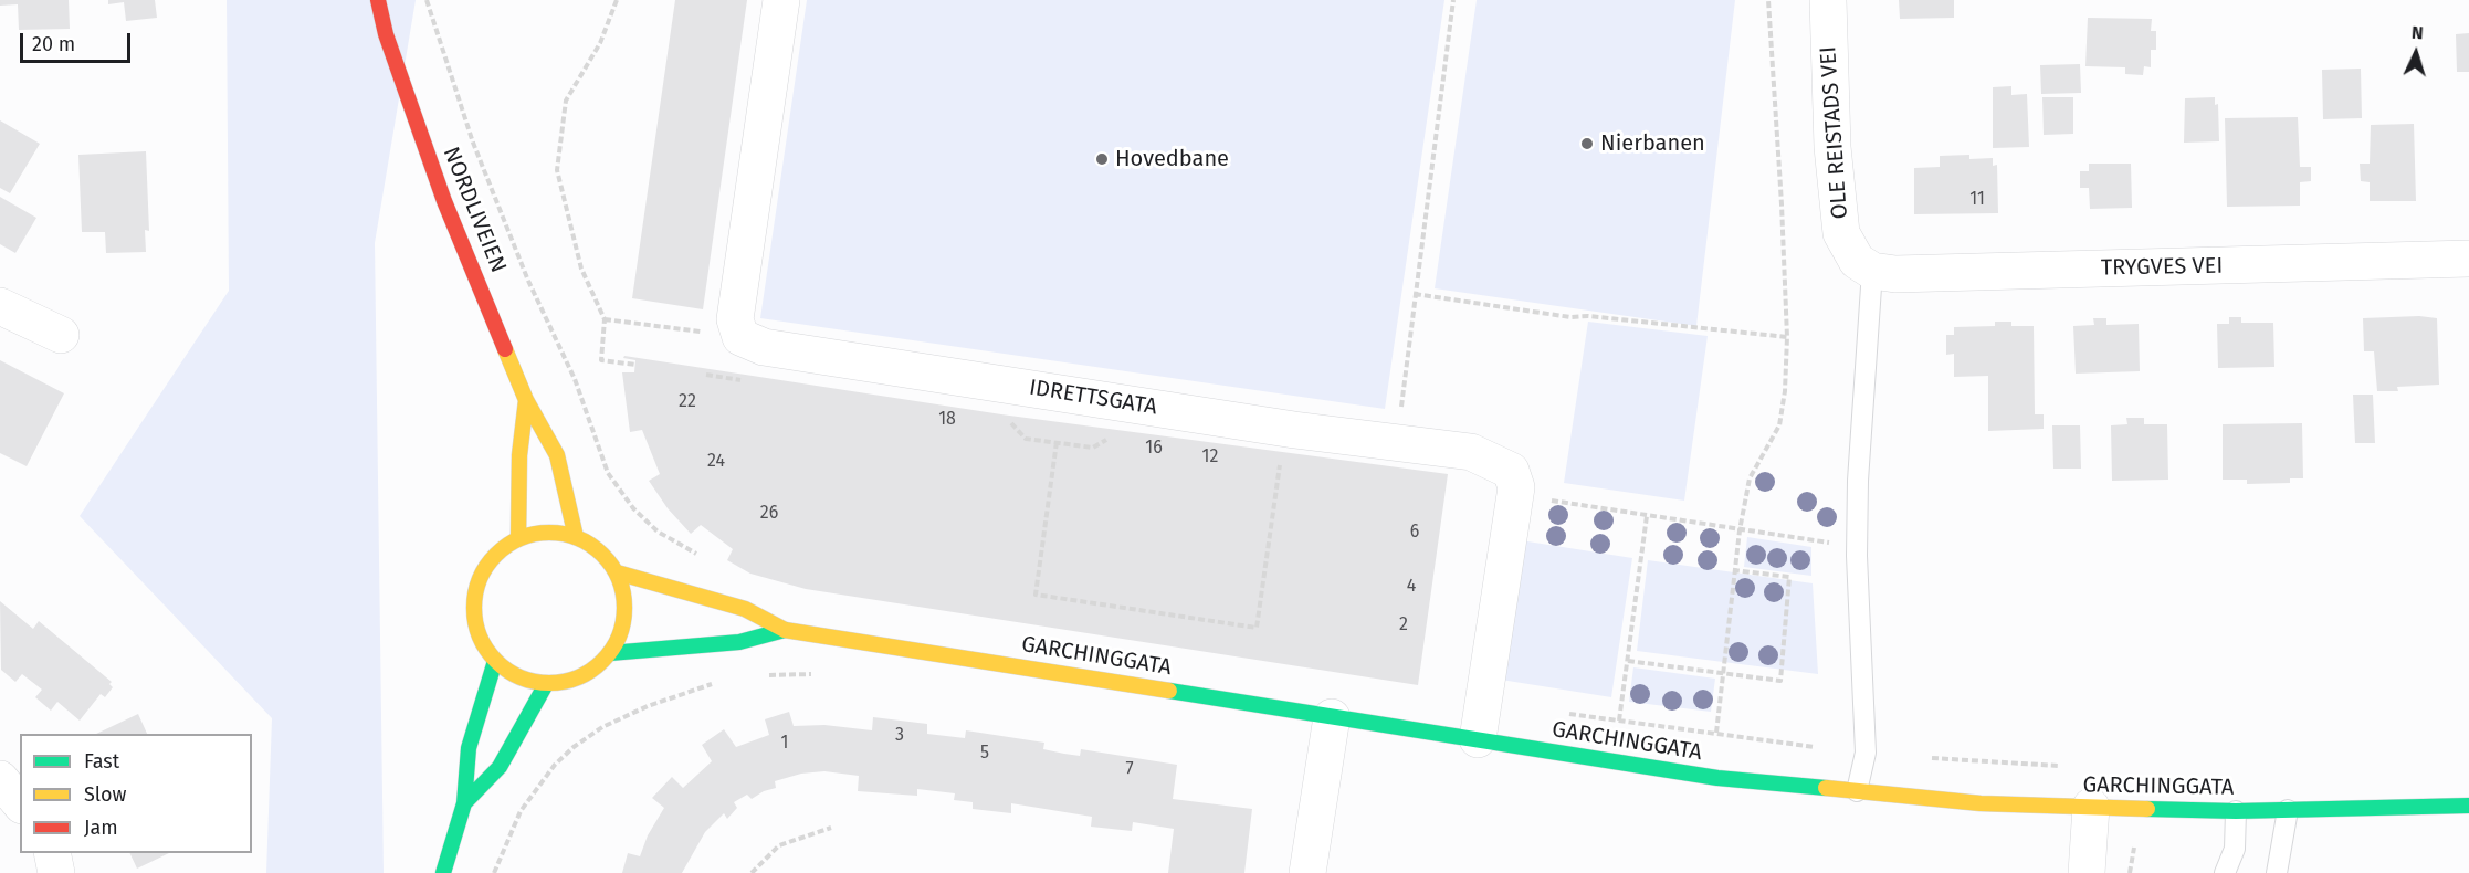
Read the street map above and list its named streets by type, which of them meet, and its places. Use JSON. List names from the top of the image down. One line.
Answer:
{"streets":{"street":["OLE REISTADS VEI","NORDLIVEIEN","TRYGVES VEI","IDRETTSGATA","GARCHINGGATA"]},"crossings":[["OLE REISTADS VEI","TRYGVES VEI"],["NORDLIVEIEN","GARCHINGGATA"],["IDRETTSGATA","GARCHINGGATA"]],"places":["Nierbanen","Hovedbane"],"house_numbers":["11","22","18","16","12","24","26","6","4","2","3","1","5","7"],"legend":["Fast","Slow","Jam"],"scale_bar":"20 m","north":"top"}
